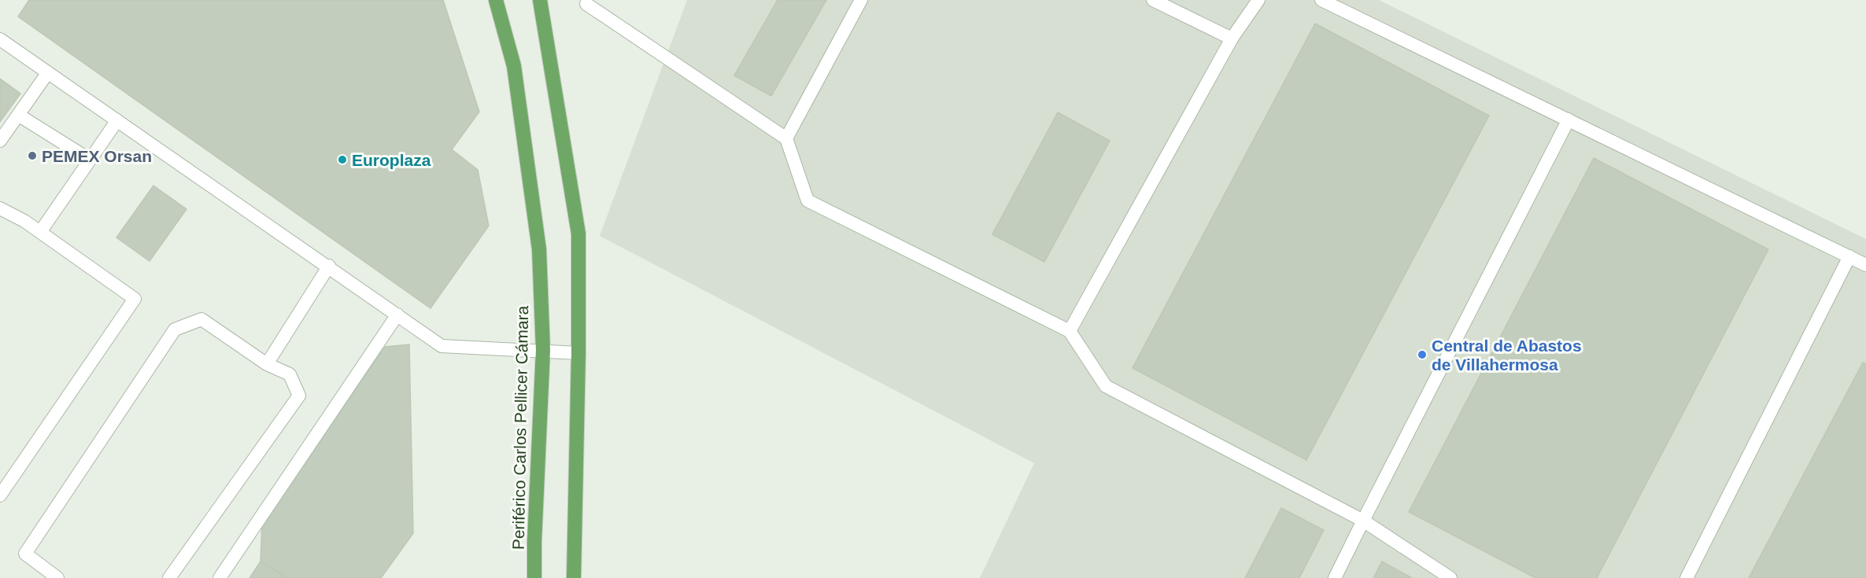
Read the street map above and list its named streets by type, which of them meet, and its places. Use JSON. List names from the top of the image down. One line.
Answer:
{"streets":{"main road":["Periférico Carlos Pellicer Cámara"]},"places":["PEMEX Orsan","Europlaza","Central de Abastos de Villahermosa"]}
